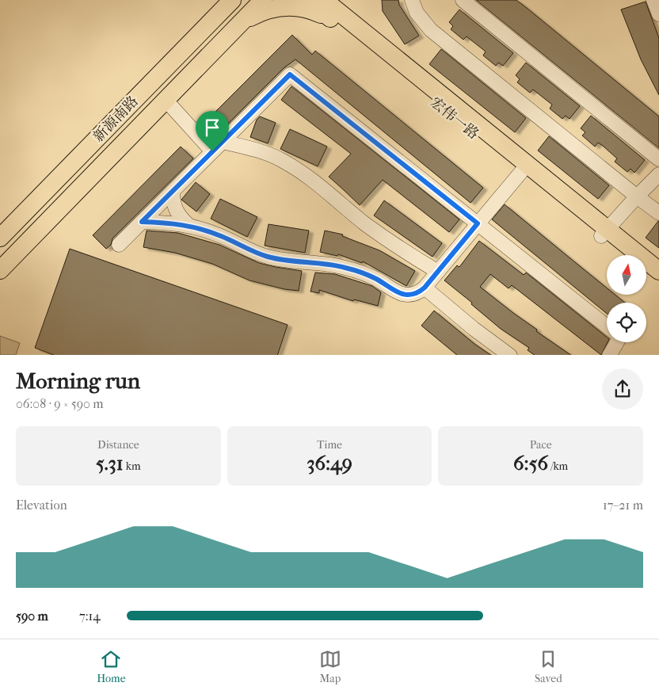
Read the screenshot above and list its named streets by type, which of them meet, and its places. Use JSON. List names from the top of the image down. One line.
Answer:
{"streets":{"main road":["宏伟一路","新源南路"]},"north":"top","page":{"heading":["Morning run","06:08 · 9 × 590 m"],"stats":[["Distance","5.31 km"],["Time","36:49"],["Pace","6:56 /km"]],"chart":["Elevation","17–21 m"],"list":[{"name":"590 m","note":"7:14"}],"tabs":["Home","Map","Saved"]}}
